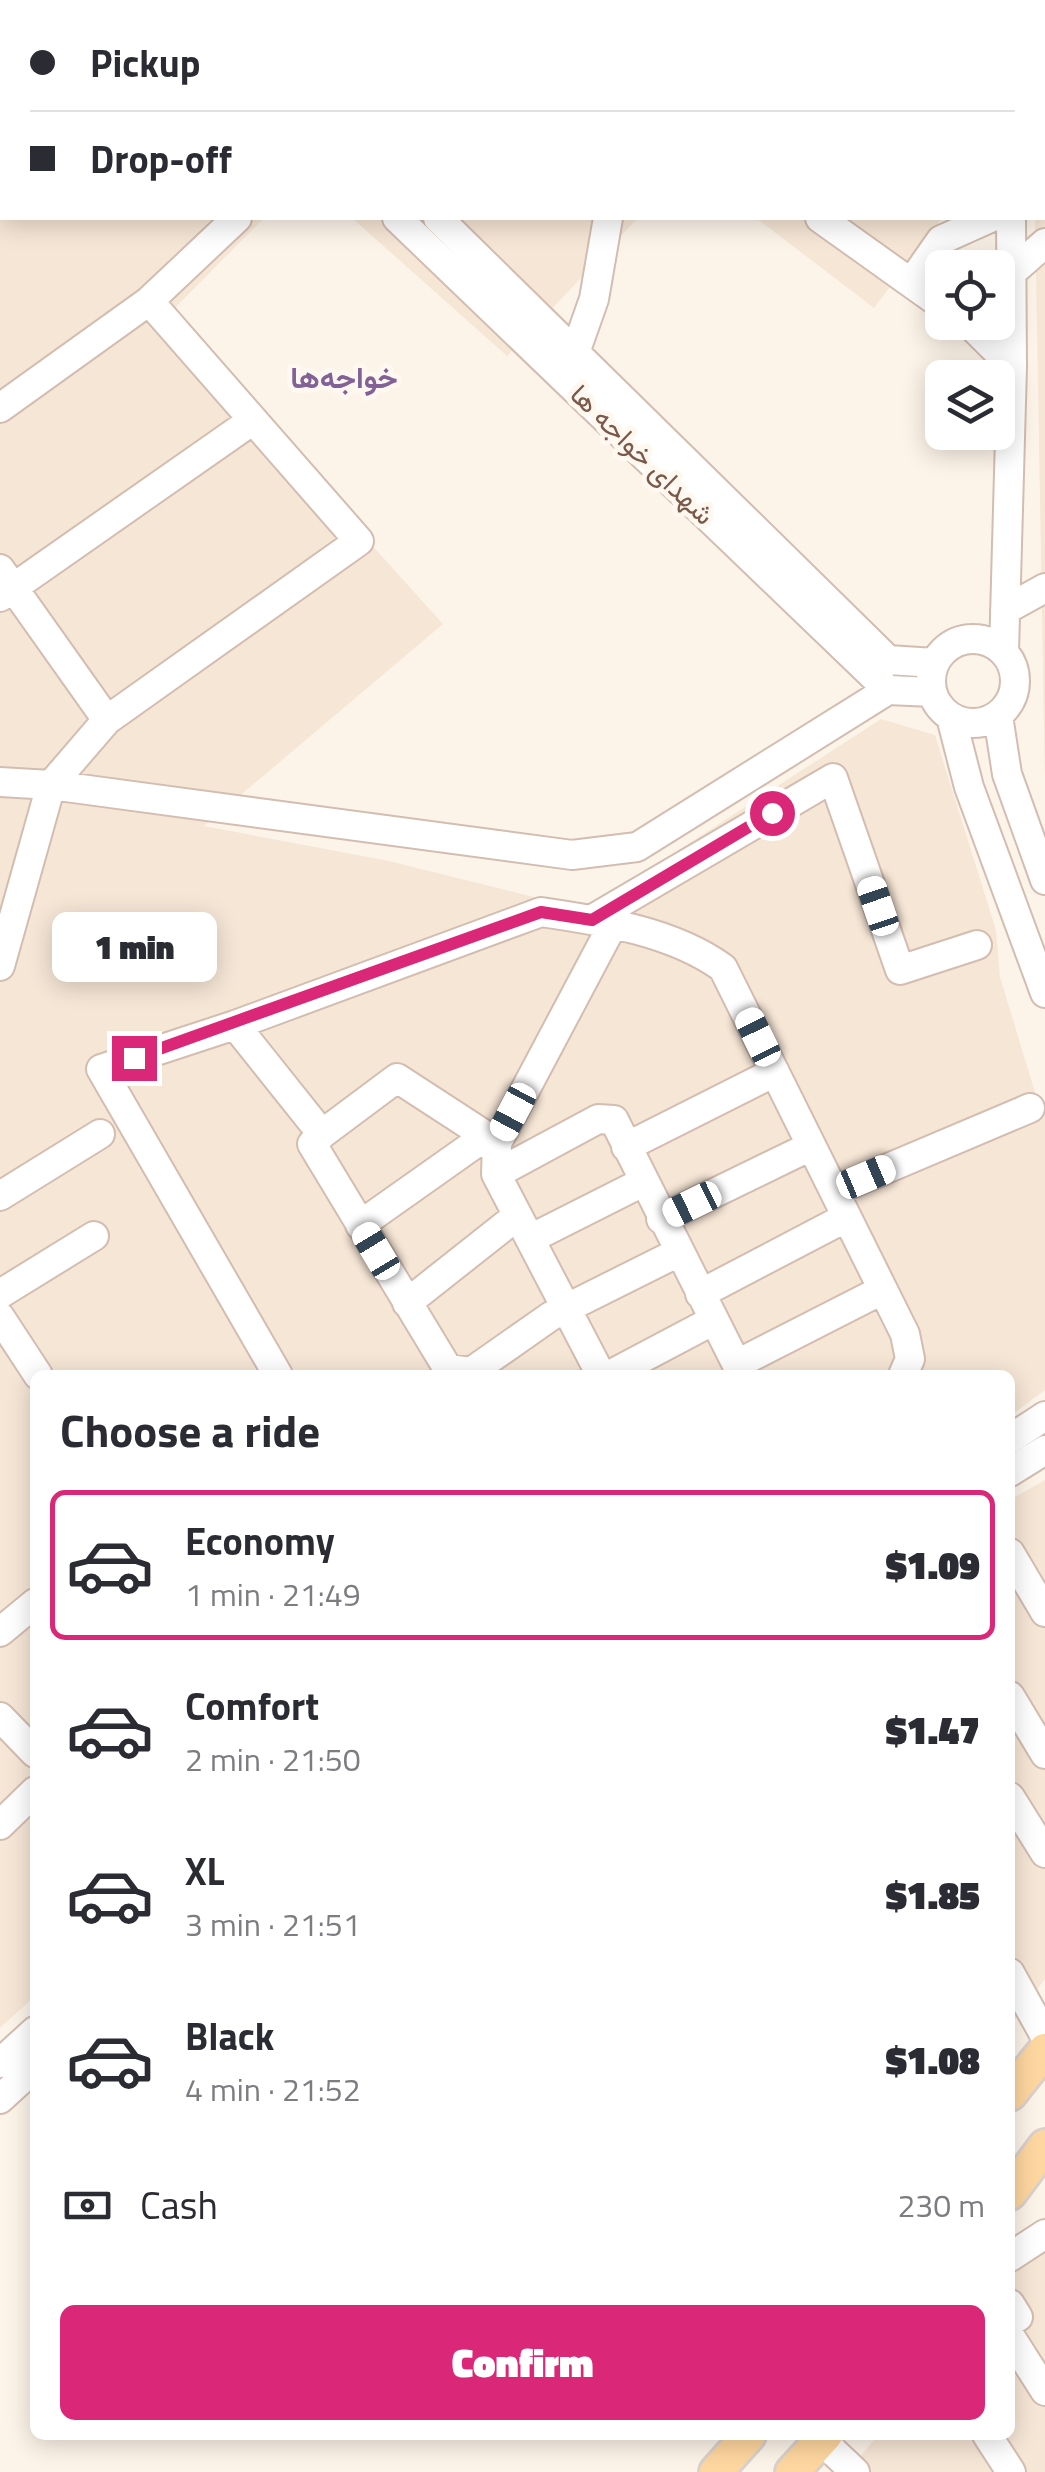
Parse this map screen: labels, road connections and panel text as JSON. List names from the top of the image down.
{
  "streets": {
    "street": ["شهدای خواجه ها"]
  },
  "districts": ["خواجه‌ها"],
  "page": {
    "banner": ["Pickup", "Drop-off"],
    "bubble": "1 min",
    "heading": "Choose a ride",
    "list": [
      {
        "name": "Economy",
        "note": "1 min · 21:49",
        "value": "$1.09"
      },
      {
        "name": "Comfort",
        "note": "2 min · 21:50",
        "value": "$1.47"
      },
      {
        "name": "XL",
        "note": "3 min · 21:51",
        "value": "$1.85"
      },
      {
        "name": "Black",
        "note": "4 min · 21:52",
        "value": "$1.08"
      }
    ],
    "pay": ["Cash", "230 m"],
    "buttons": "Confirm"
  }
}
